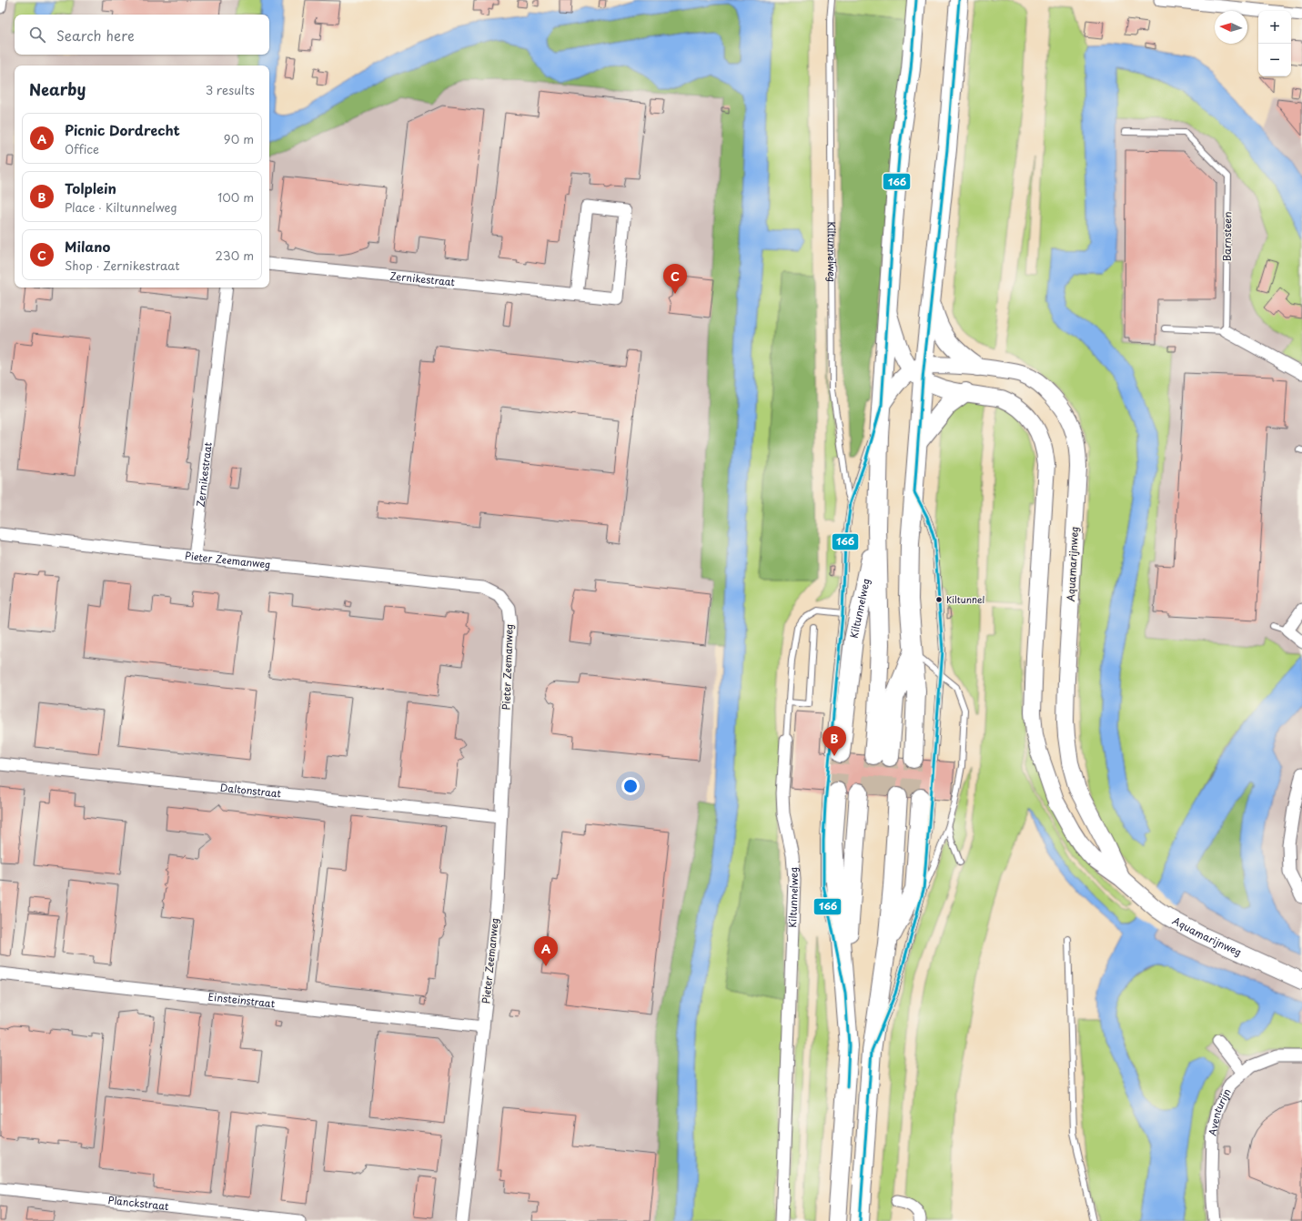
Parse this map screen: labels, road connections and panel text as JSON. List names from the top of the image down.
{
  "streets": {
    "main road": ["Kiltunnelweg"],
    "street": [
      "Zernikestraat",
      "Pieter Zeemanweg",
      "Aquamarijnweg",
      "Daltonstraat",
      "Einsteinstraat",
      "Aventurijn",
      "Planckstraat"
    ],
    "lane": ["Barnsteen"]
  },
  "crossings": [
    ["Kiltunnelweg", "Aquamarijnweg"],
    ["Zernikestraat", "Pieter Zeemanweg"],
    ["Pieter Zeemanweg", "Daltonstraat"],
    ["Pieter Zeemanweg", "Einsteinstraat"]
  ],
  "places": ["Kiltunnel"],
  "lines": ["transit line 166"],
  "north": "left",
  "page": {
    "map_buttons": ["+", "−"],
    "search": "Search here",
    "heading": ["Nearby", "3 results"],
    "list": [
      {
        "mark": "A",
        "name": "Picnic Dordrecht",
        "note": "Office",
        "value": "90 m"
      },
      {
        "mark": "B",
        "name": "Tolplein",
        "note": "Place · Kiltunnelweg",
        "value": "100 m"
      },
      {
        "mark": "C",
        "name": "Milano",
        "note": "Shop · Zernikestraat",
        "value": "230 m"
      }
    ],
    "pins": ["C", "B", "A"]
  }
}
